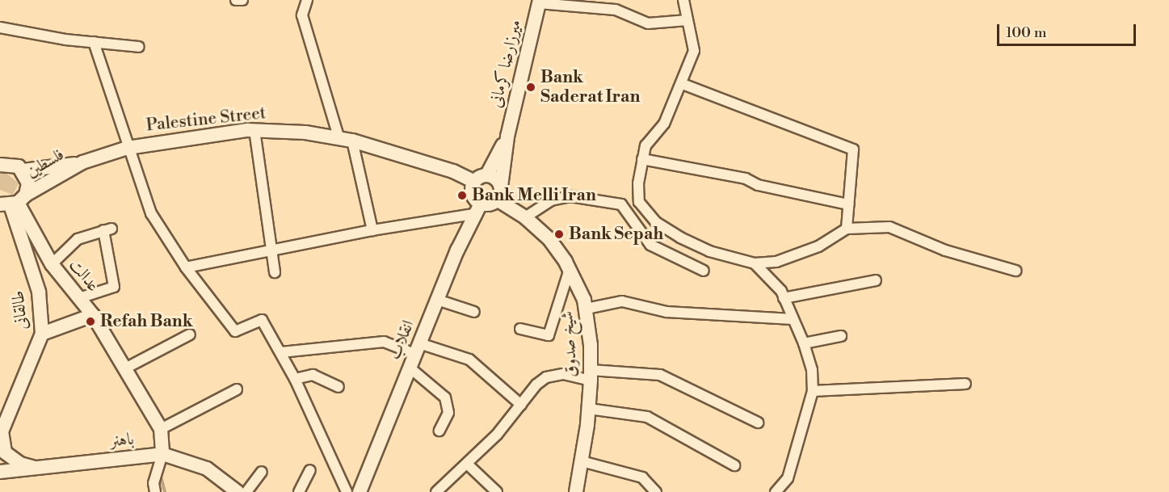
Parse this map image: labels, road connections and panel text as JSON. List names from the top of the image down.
{
  "streets": {
    "main road": [
      "میرزارضا کرمانی",
      "Palestine Street",
      "فلسطین",
      "عدالت",
      "طالقانی",
      "انقلاب",
      "شیخ صدوق",
      "باهنر"
    ]
  },
  "crossings": [
    ["Palestine Street", "فلسطین"],
    ["Palestine Street", "انقلاب"],
    ["Palestine Street", "شیخ صدوق"],
    ["فلسطین", "عدالت"],
    ["فلسطین", "طالقانی"],
    ["عدالت", "طالقانی"],
    ["عدالت", "باهنر"],
    ["انقلاب", "شیخ صدوق"]
  ],
  "places": [
    "Bank Saderat Iran",
    "Bank Melli Iran",
    "Bank Sepah",
    "Refah Bank"
  ],
  "scale_bar": "100 m"
}
